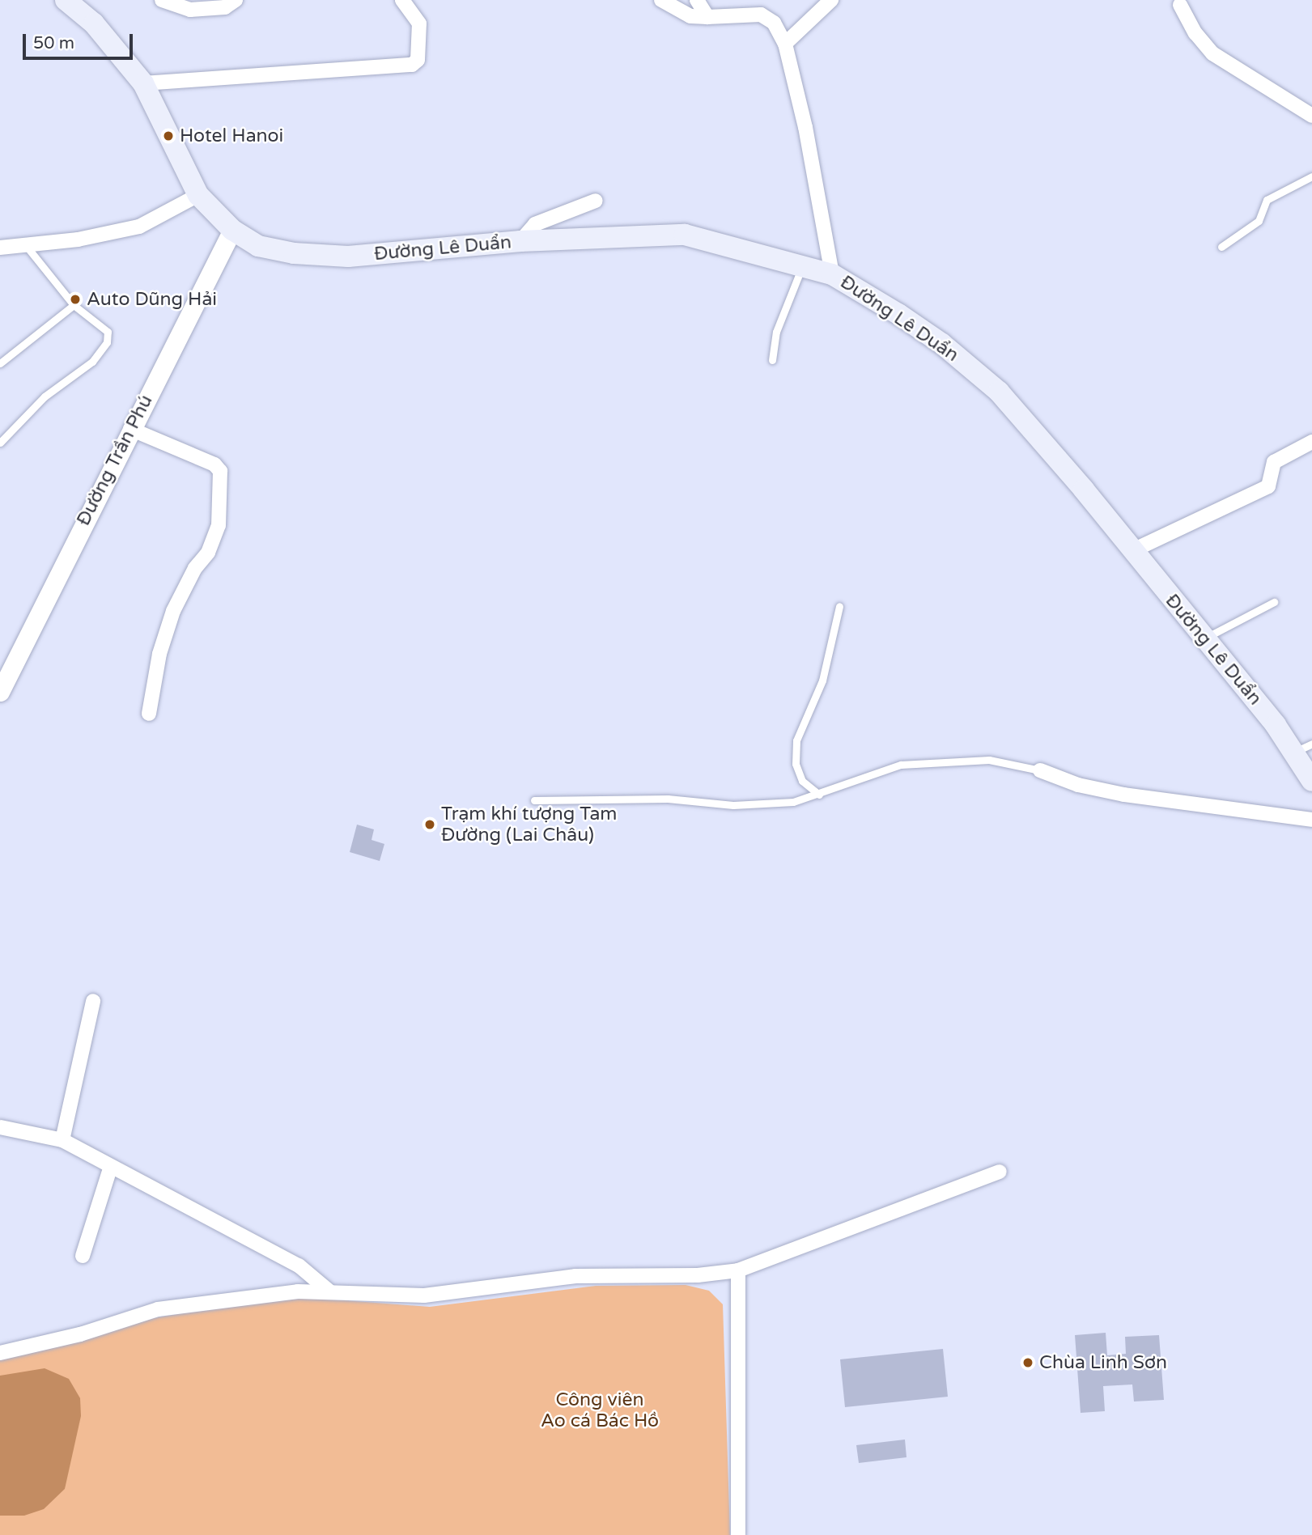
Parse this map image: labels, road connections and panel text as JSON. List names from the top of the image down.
{
  "streets": {
    "main road": ["Đường Lê Duẩn"],
    "street": ["Đường Trần Phú"]
  },
  "crossings": [
    ["Đường Lê Duẩn", "Đường Trần Phú"]
  ],
  "parks": ["Công viên Ao cá Bác Hồ"],
  "places": [
    "Hotel Hanoi",
    "Auto Dũng Hải",
    "Trạm khí tượng Tam Đường (Lai Châu)",
    "Chùa Linh Sơn"
  ],
  "scale_bar": "50 m"
}
